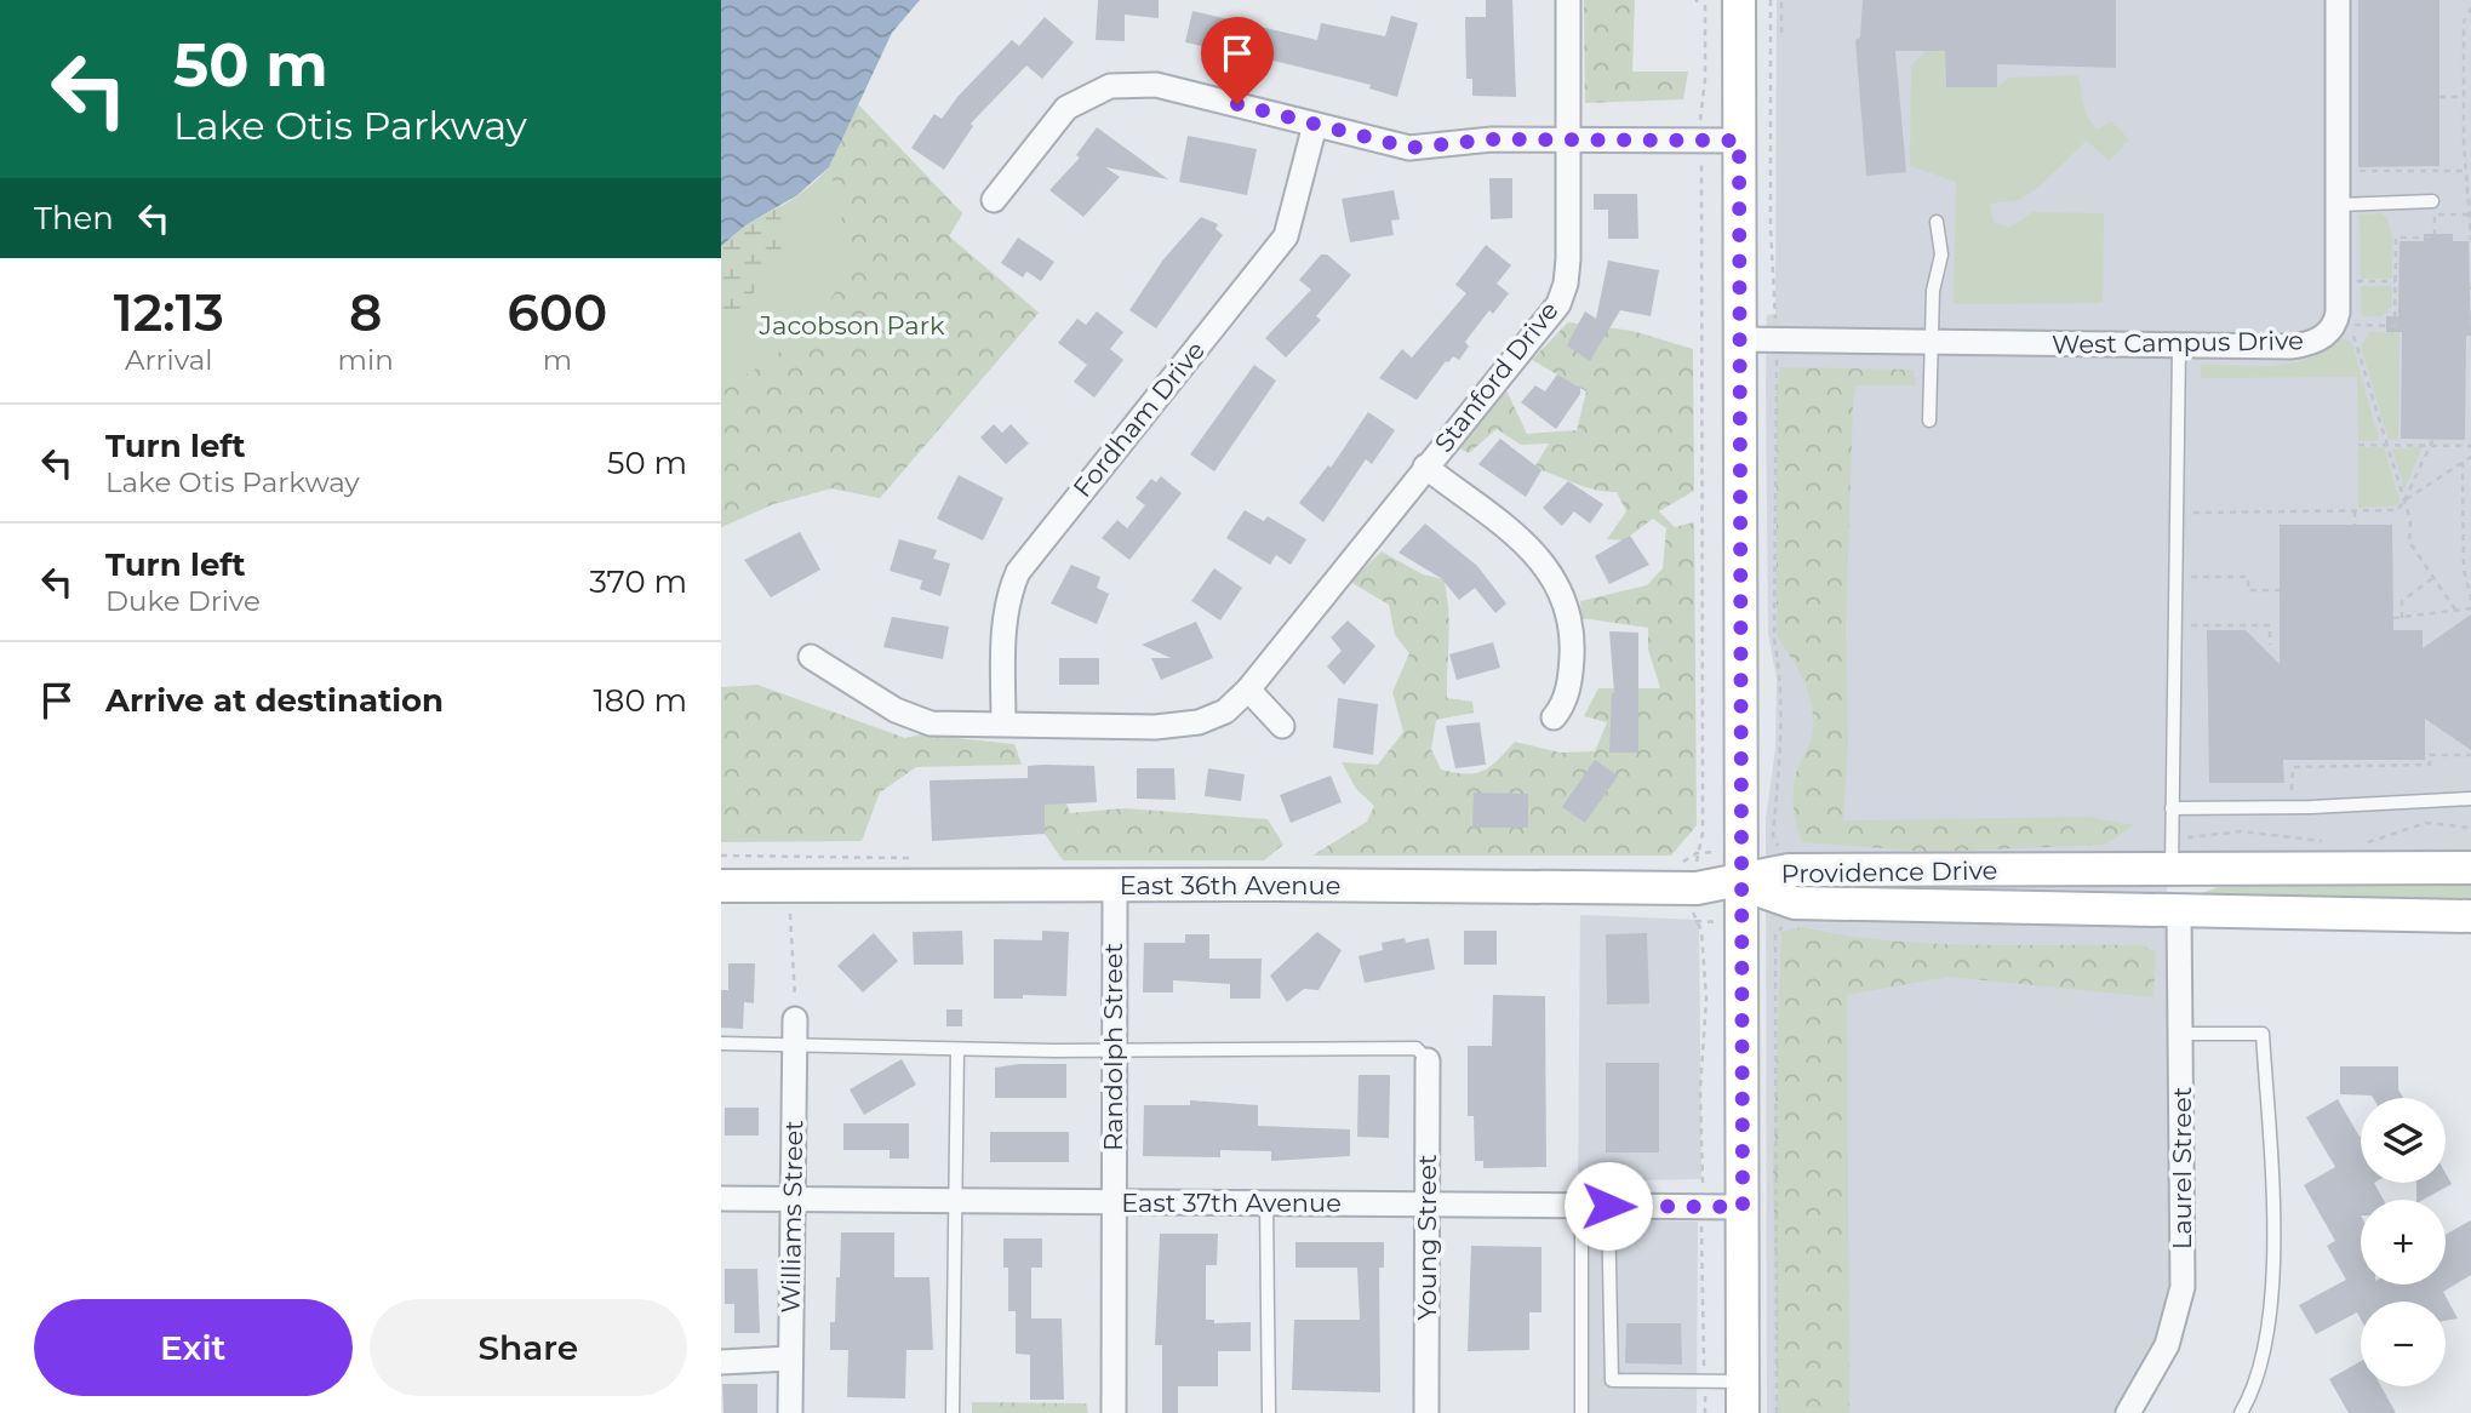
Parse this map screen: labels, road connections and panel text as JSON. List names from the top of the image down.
{
  "streets": {
    "main road": ["Providence Drive", "East 36th Avenue"],
    "street": [
      "West Campus Drive",
      "Stanford Drive",
      "Fordham Drive",
      "Randolph Street",
      "Laurel Street",
      "East 37th Avenue",
      "Williams Street",
      "Young Street"
    ]
  },
  "crossings": [
    ["Stanford Drive", "Fordham Drive"],
    ["Providence Drive", "East 36th Avenue"],
    ["Providence Drive", "Laurel Street"],
    ["East 36th Avenue", "Randolph Street"],
    ["Randolph Street", "East 37th Avenue"],
    ["East 37th Avenue", "Williams Street"],
    ["East 37th Avenue", "Young Street"]
  ],
  "parks": ["Jacobson Park"],
  "page": {
    "turn": ["50 m", "Lake Otis Parkway"],
    "then": "Then",
    "eta": [
      "12:13",
      "Arrival",
      "8",
      "min",
      "600",
      "m"
    ],
    "list": [
      {
        "name": "Turn left",
        "note": "Lake Otis Parkway",
        "value": "50 m"
      },
      {
        "name": "Turn left",
        "note": "Duke Drive",
        "value": "370 m"
      },
      {
        "name": "Arrive at destination",
        "value": "180 m"
      }
    ],
    "map_buttons": ["+", "−"],
    "buttons": ["Exit", "Share"]
  }
}
